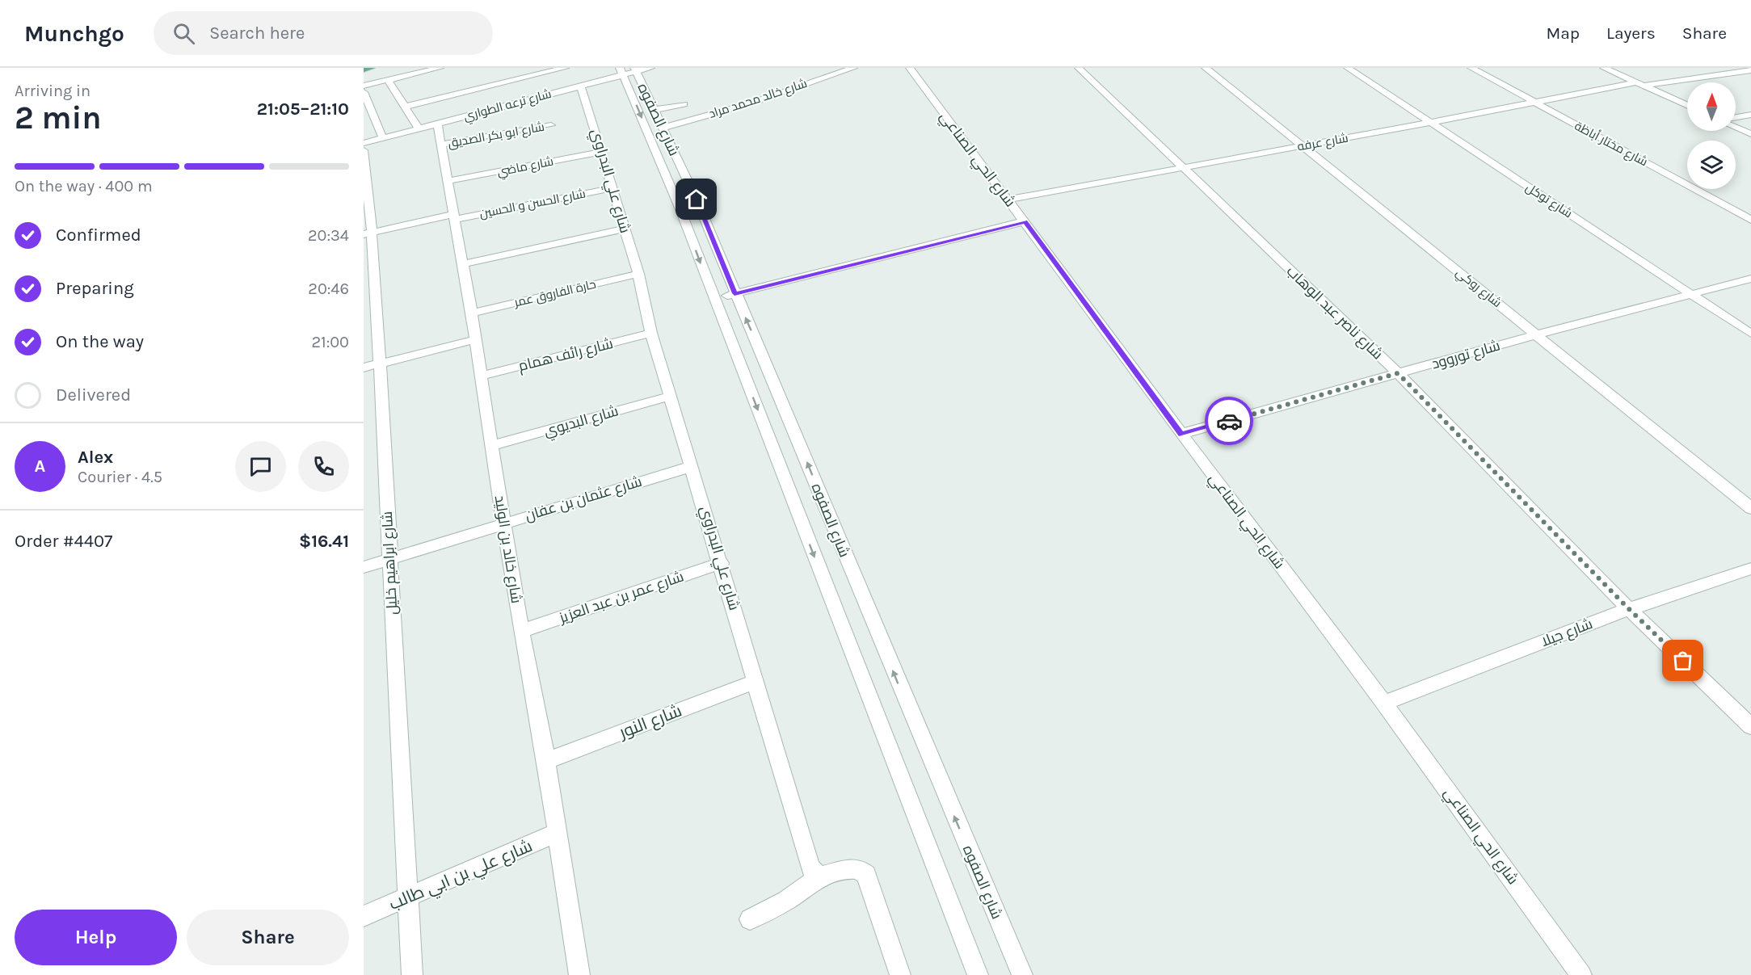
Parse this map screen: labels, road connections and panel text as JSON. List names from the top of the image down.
{
  "streets": {
    "street": [
      "شارع خالد محمد مراد",
      "شارع ترعه الطواري",
      "شارع الصفوه",
      "شارع ابو بكر الصديق",
      "شارع عرفه",
      "شارع مختار أباظة",
      "شارع الحي الصناعي",
      "شارع ماضي",
      "شارع علي البدراوي",
      "شارع توكل",
      "شارع الحسن و الحسين",
      "شارع روكي",
      "حارة الفاروق عمر",
      "شارع ناصر عبد الوهاب",
      "شارع رائف همام",
      "شارع توروود",
      "شارع البديوي",
      "شارع عثمان بن عفان",
      "شارع خالد بن الوليد",
      "شارع ابراهيم خليل",
      "شارع عمر بن عبد العزيز",
      "شارع جيلا",
      "شارع النور",
      "شارع علي بن ابي طالب"
    ]
  },
  "crossings": [
    ["شارع خالد محمد مراد", "شارع الصفوه"],
    ["شارع ترعه الطواري", "شارع الصفوه"],
    ["شارع ترعه الطواري", "شارع علي البدراوي"],
    ["شارع ترعه الطواري", "شارع خالد بن الوليد"],
    ["شارع ابو بكر الصديق", "شارع خالد بن الوليد"],
    ["شارع عرفه", "شارع مختار أباظة"],
    ["شارع عرفه", "شارع الحي الصناعي"],
    ["شارع عرفه", "شارع توكل"],
    ["شارع عرفه", "شارع روكي"],
    ["شارع عرفه", "شارع ناصر عبد الوهاب"],
    ["شارع الحي الصناعي", "شارع توروود"],
    ["شارع الحي الصناعي", "شارع جيلا"],
    ["شارع ماضي", "شارع علي البدراوي"],
    ["شارع ماضي", "شارع خالد بن الوليد"],
    ["شارع علي البدراوي", "شارع الحسن و الحسين"],
    ["شارع علي البدراوي", "حارة الفاروق عمر"],
    ["شارع علي البدراوي", "شارع رائف همام"],
    ["شارع علي البدراوي", "شارع البديوي"],
    ["شارع علي البدراوي", "شارع عثمان بن عفان"],
    ["شارع علي البدراوي", "شارع عمر بن عبد العزيز"],
    ["شارع علي البدراوي", "شارع النور"],
    ["شارع توكل", "شارع توروود"],
    ["شارع الحسن و الحسين", "شارع خالد بن الوليد"],
    ["شارع الحسن و الحسين", "شارع ابراهيم خليل"],
    ["شارع روكي", "شارع توروود"],
    ["حارة الفاروق عمر", "شارع خالد بن الوليد"],
    ["شارع ناصر عبد الوهاب", "شارع توروود"],
    ["شارع ناصر عبد الوهاب", "شارع جيلا"],
    ["شارع رائف همام", "شارع خالد بن الوليد"],
    ["شارع البديوي", "شارع خالد بن الوليد"],
    ["شارع عثمان بن عفان", "شارع خالد بن الوليد"],
    ["شارع عثمان بن عفان", "شارع ابراهيم خليل"],
    ["شارع خالد بن الوليد", "شارع عمر بن عبد العزيز"],
    ["شارع خالد بن الوليد", "شارع النور"],
    ["شارع خالد بن الوليد", "شارع علي بن ابي طالب"],
    ["شارع ابراهيم خليل", "شارع علي بن ابي طالب"]
  ],
  "north": "top",
  "page": {
    "header": "Munchgo",
    "search": "Search here",
    "nav": ["Map", "Layers", "Share"],
    "heading": ["2 min", "Arriving in", "21:05–21:10"],
    "panel": [
      "Alex",
      "Courier · 4.5",
      "Order #4407",
      "$16.41"
    ],
    "bar": "On the way · 400 m",
    "list": [
      ["Confirmed", "20:34"],
      ["Preparing", "20:46"],
      ["On the way", "21:00"],
      "Delivered"
    ],
    "round": "A",
    "buttons": ["Help", "Share"]
  }
}
